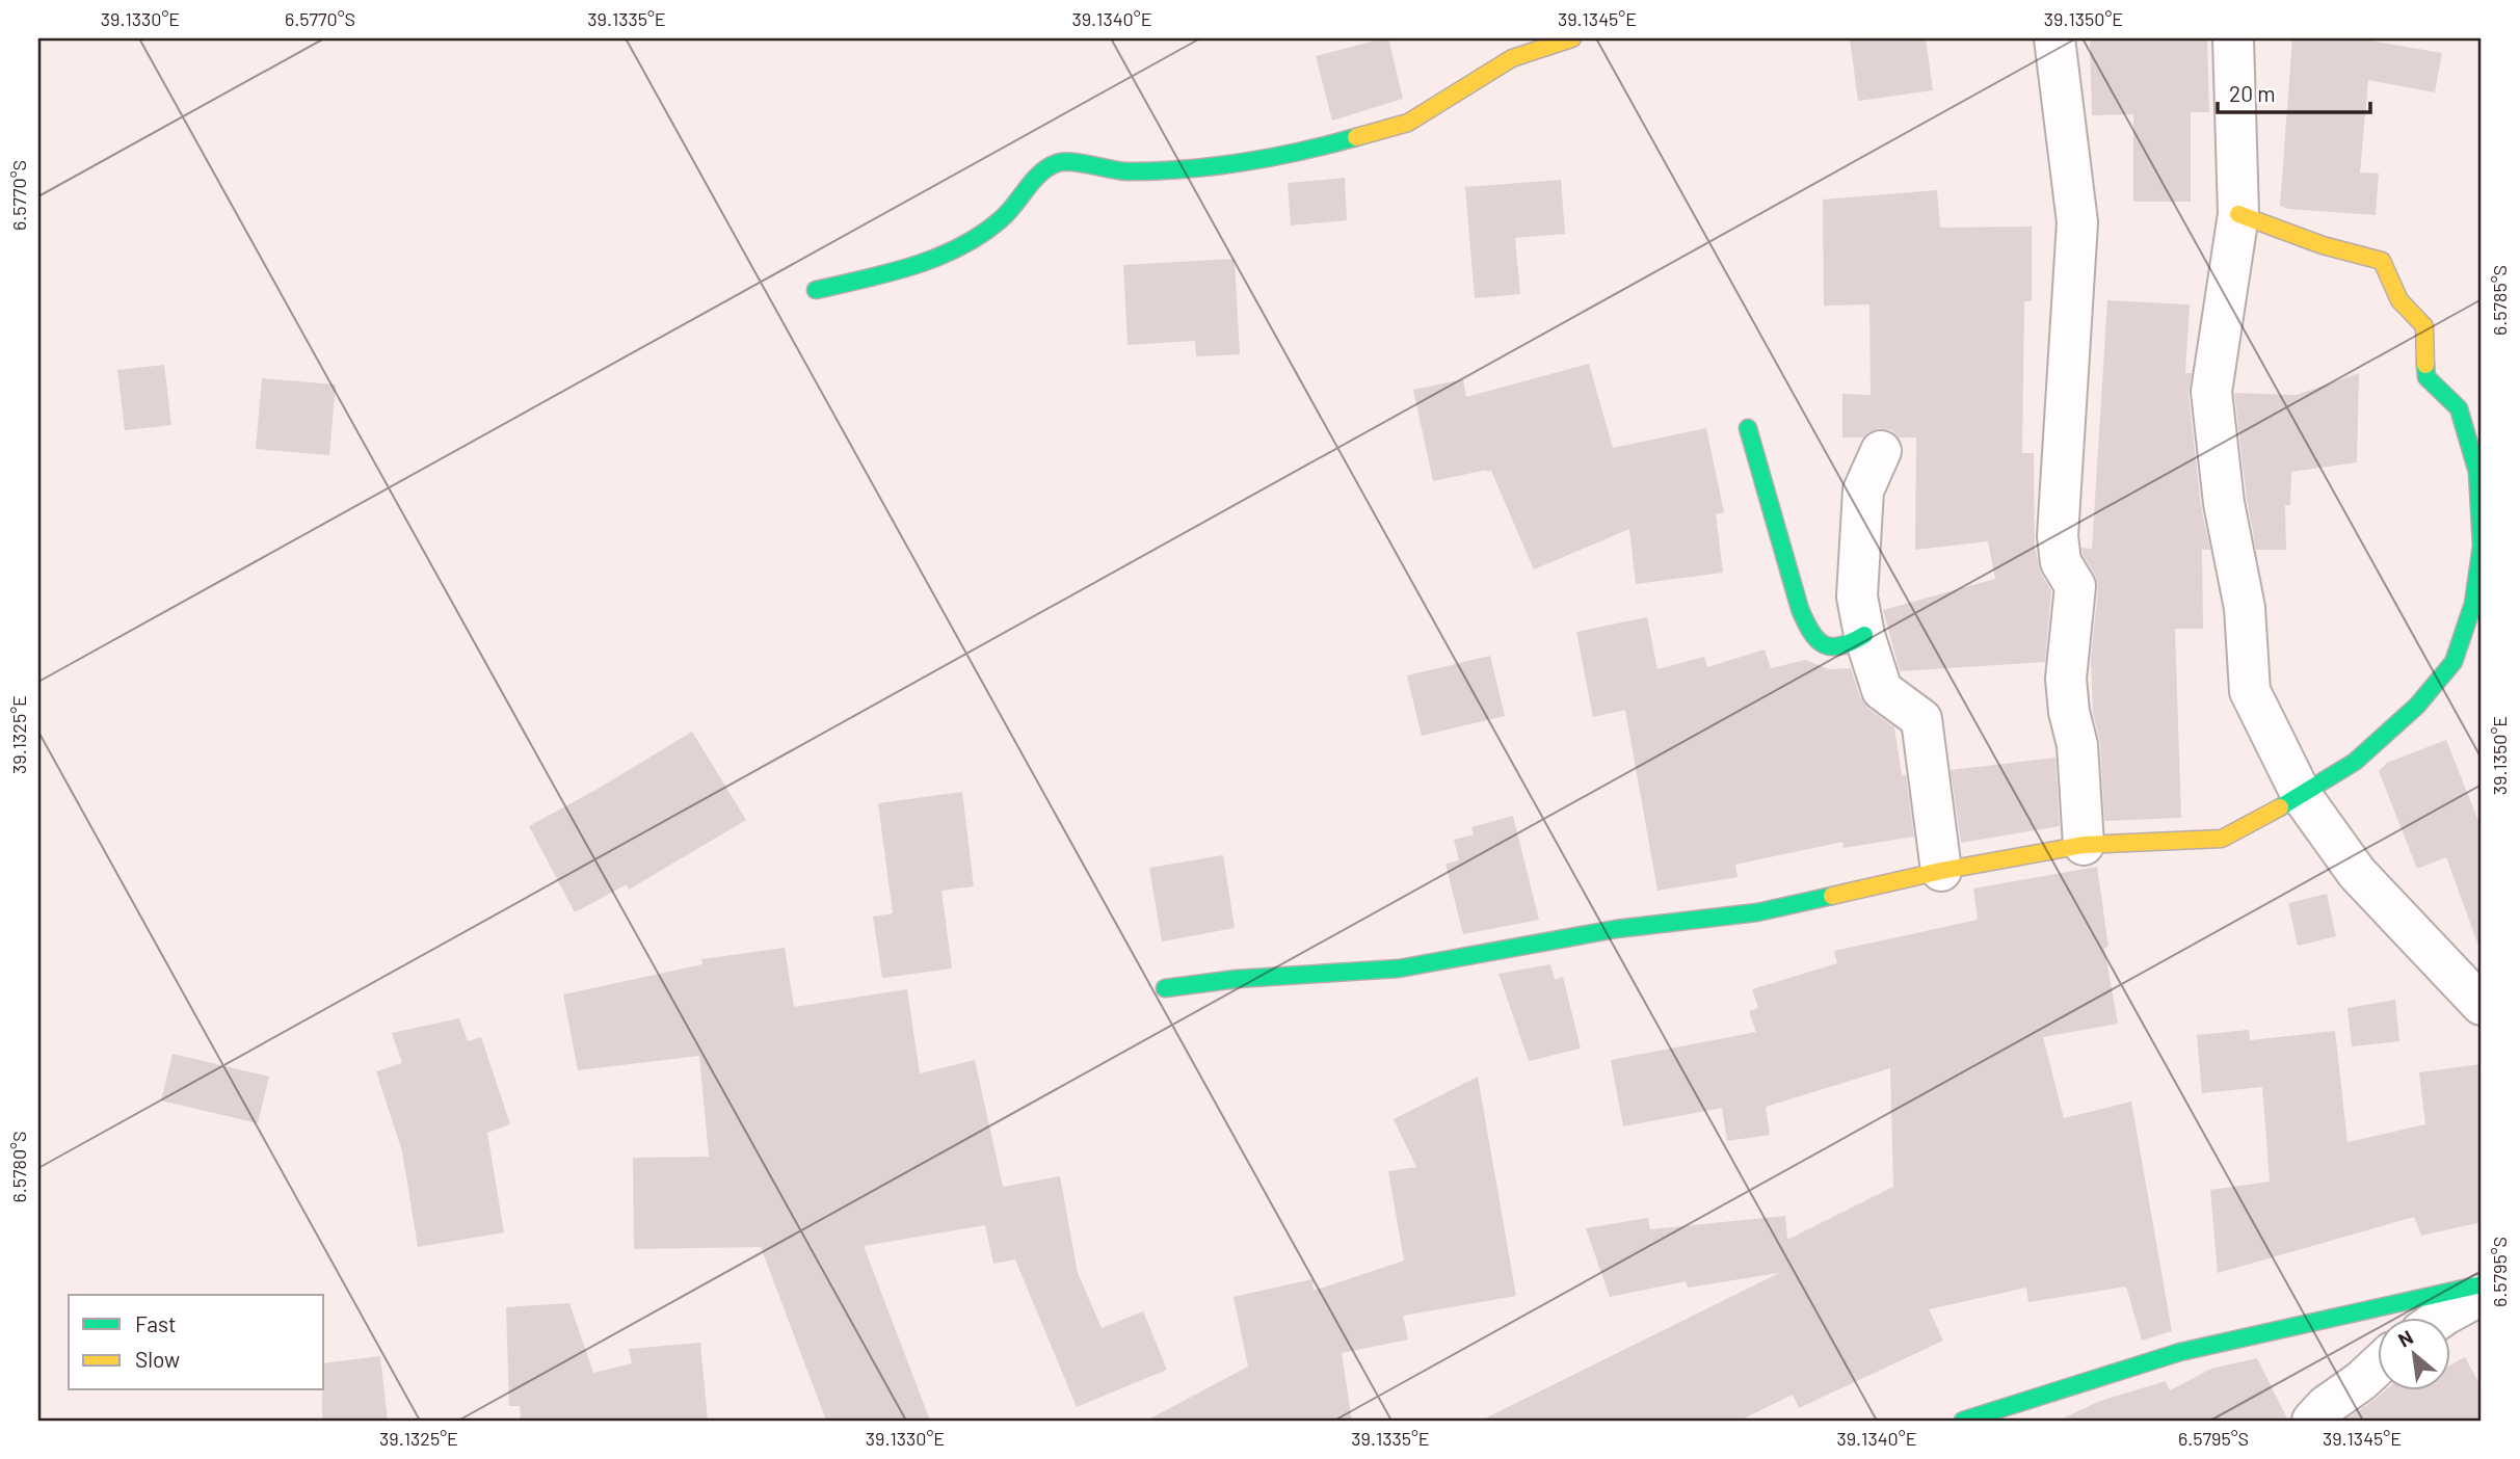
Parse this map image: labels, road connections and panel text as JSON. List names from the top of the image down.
{
  "legend": ["Fast", "Slow"],
  "scale_bar": "20 m",
  "north": "top left",
  "coordinates": [
    "39.1330°E",
    "6.5770°S",
    "39.1335°E",
    "39.1340°E",
    "39.1345°E",
    "39.1350°E",
    "6.5785°S",
    "39.1325°E",
    "6.5780°S",
    "6.5795°S"
  ]
}
